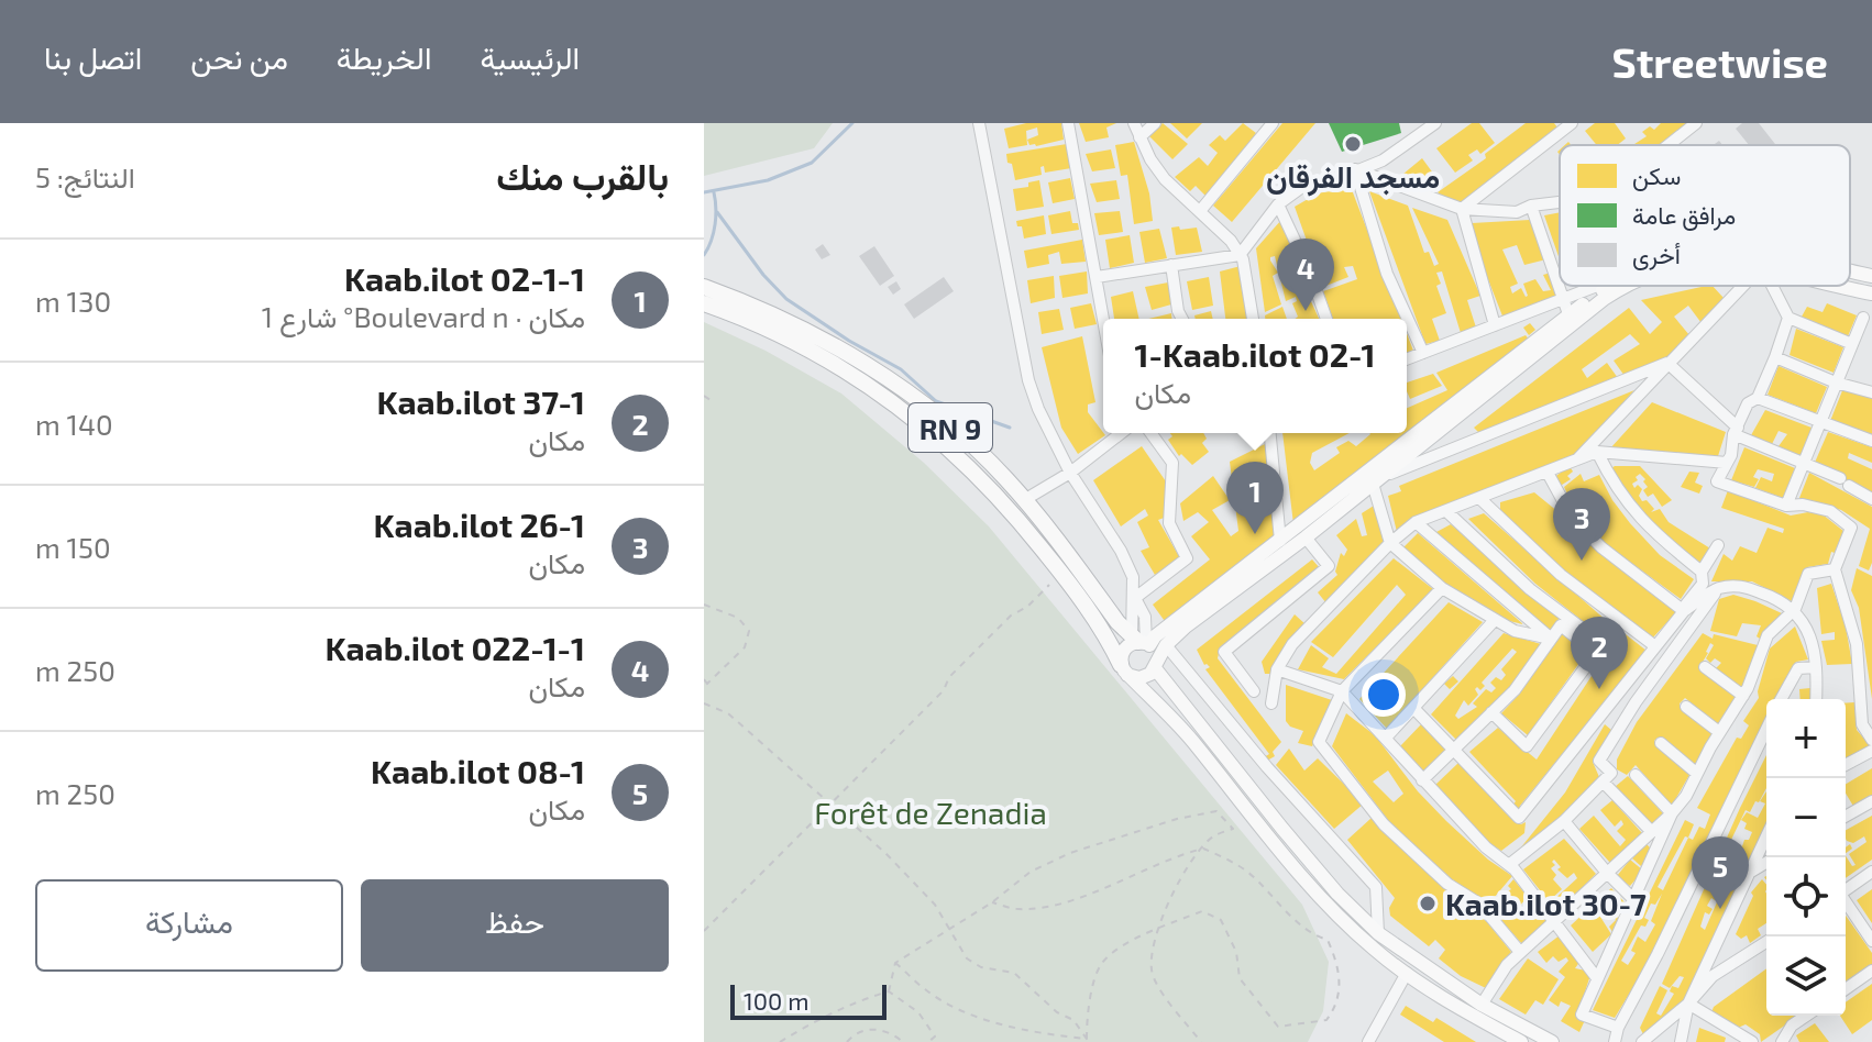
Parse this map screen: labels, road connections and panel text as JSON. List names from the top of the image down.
{
  "streets": {
    "highway": ["RN 9"]
  },
  "parks": ["Forêt de Zenadia"],
  "places": ["مسجد الفرقان", "Kaab.ilot 30-7"],
  "legend": ["سكن", "مرافق عامة", "أخرى"],
  "scale_bar": "100 m",
  "page": {
    "header": "Streetwise",
    "nav": [
      "الرئيسية",
      "الخريطة",
      "من نحن",
      "اتصل بنا"
    ],
    "heading": ["بالقرب منك", "النتائج: 5"],
    "list": [
      {
        "mark": "1",
        "name": "1-Kaab.ilot 02-1",
        "note": "مكان · Boulevard n° شارع 1",
        "value": "130 m"
      },
      {
        "mark": "2",
        "name": "Kaab.ilot 37-1",
        "note": "مكان",
        "value": "140 m"
      },
      {
        "mark": "3",
        "name": "Kaab.ilot 26-1",
        "note": "مكان",
        "value": "150 m"
      },
      {
        "mark": "4",
        "name": "1-Kaab.ilot 022-1",
        "note": "مكان",
        "value": "250 m"
      },
      {
        "mark": "5",
        "name": "Kaab.ilot 08-1",
        "note": "مكان",
        "value": "250 m"
      }
    ],
    "pins": [
      "4",
      "1",
      "3",
      "2",
      "5"
    ],
    "popup": ["1-Kaab.ilot 02-1", "مكان"],
    "map_buttons": ["+", "−"],
    "buttons": ["حفظ", "مشاركة"],
    "scale": "100 m"
  }
}
